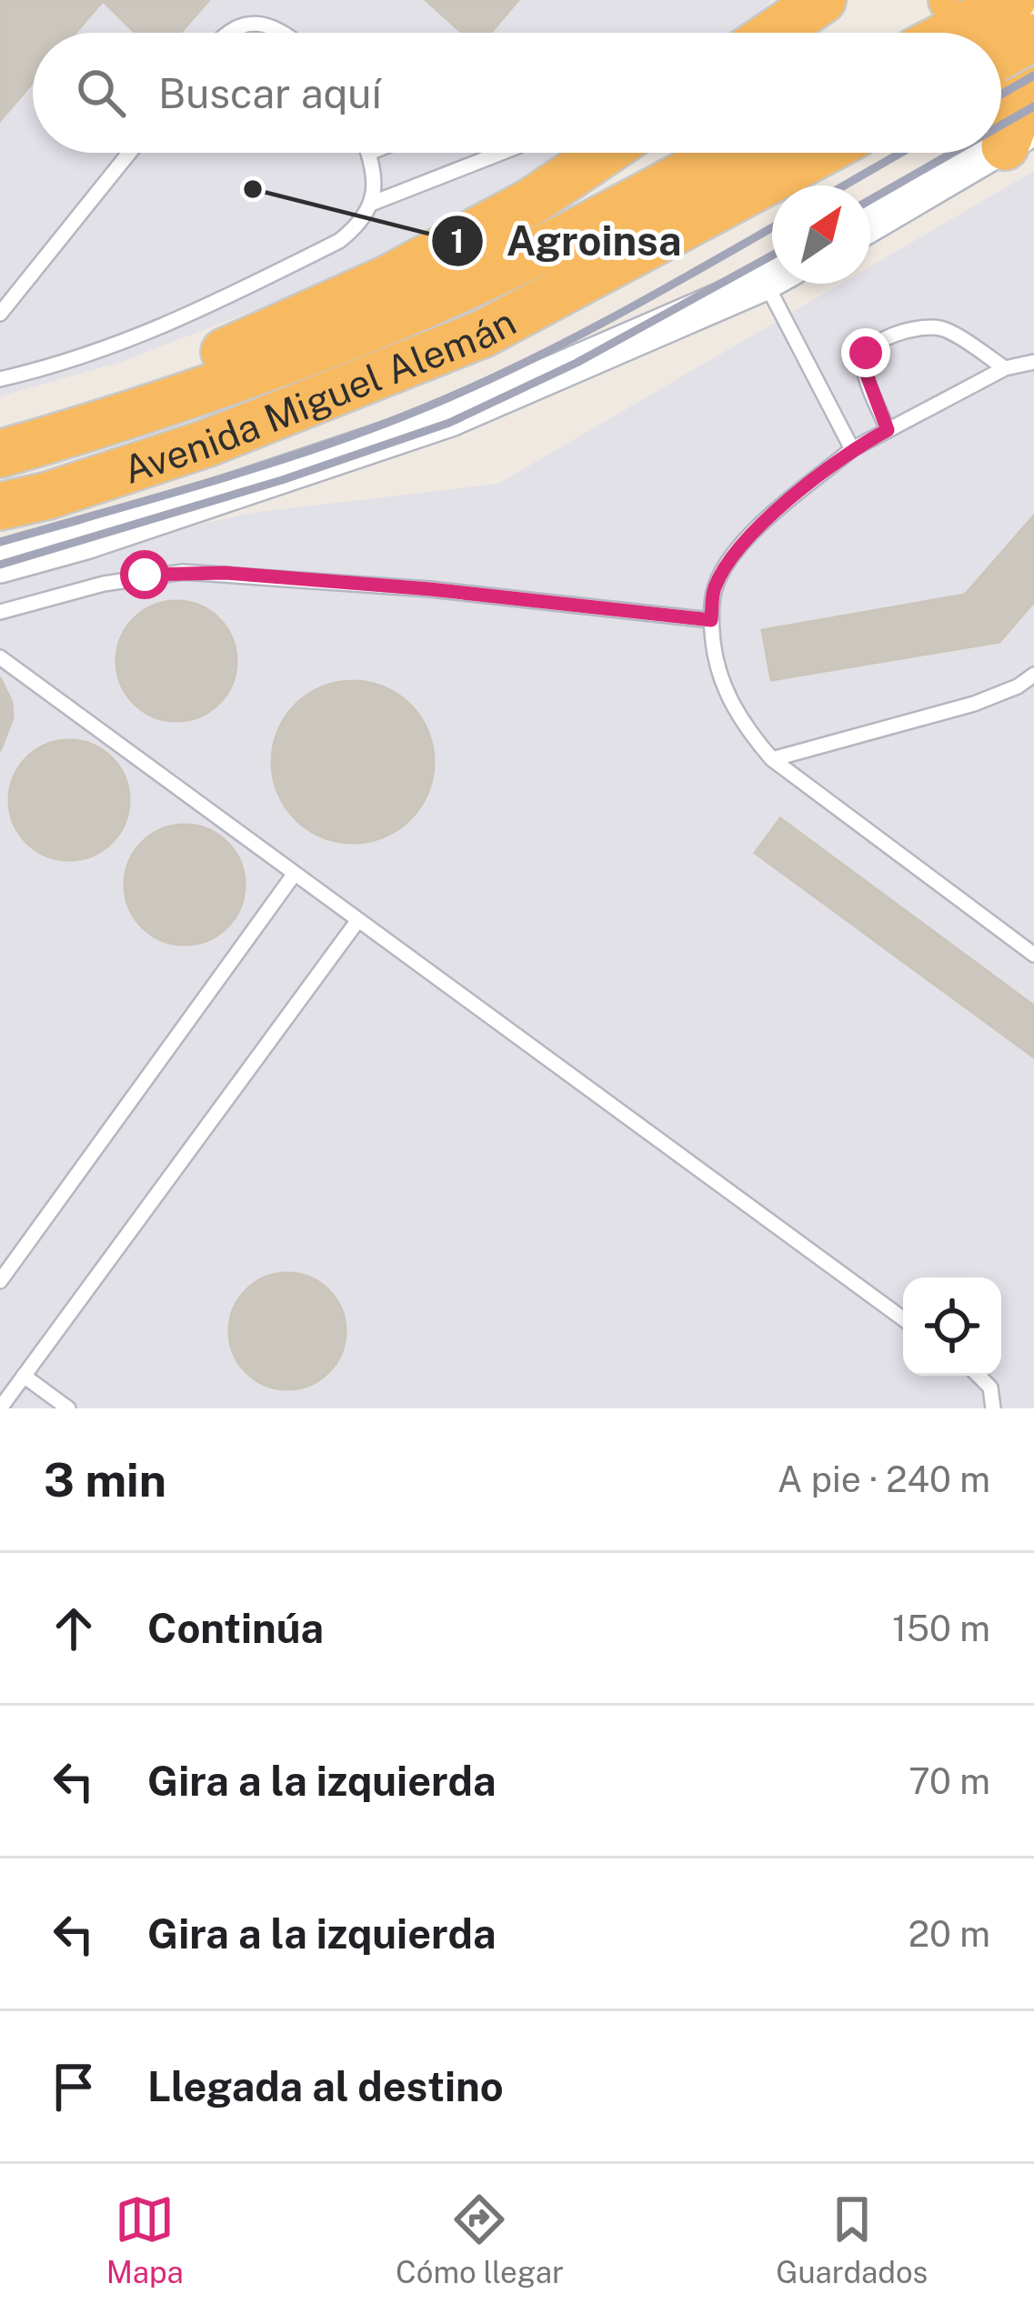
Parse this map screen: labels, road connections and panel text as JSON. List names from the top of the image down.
{
  "streets": {
    "highway": ["Avenida Miguel Alemán"]
  },
  "places": ["Agroinsa"],
  "north": "top right",
  "page": {
    "search": "Buscar aquí",
    "heading": ["3 min", "A pie · 240 m"],
    "list": [
      ["Continúa", "150 m"],
      ["Gira a la izquierda", "70 m"],
      ["Gira a la izquierda", "20 m"],
      "Llegada al destino"
    ],
    "nav": ["Mapa", "Cómo llegar", "Guardados"]
  }
}
